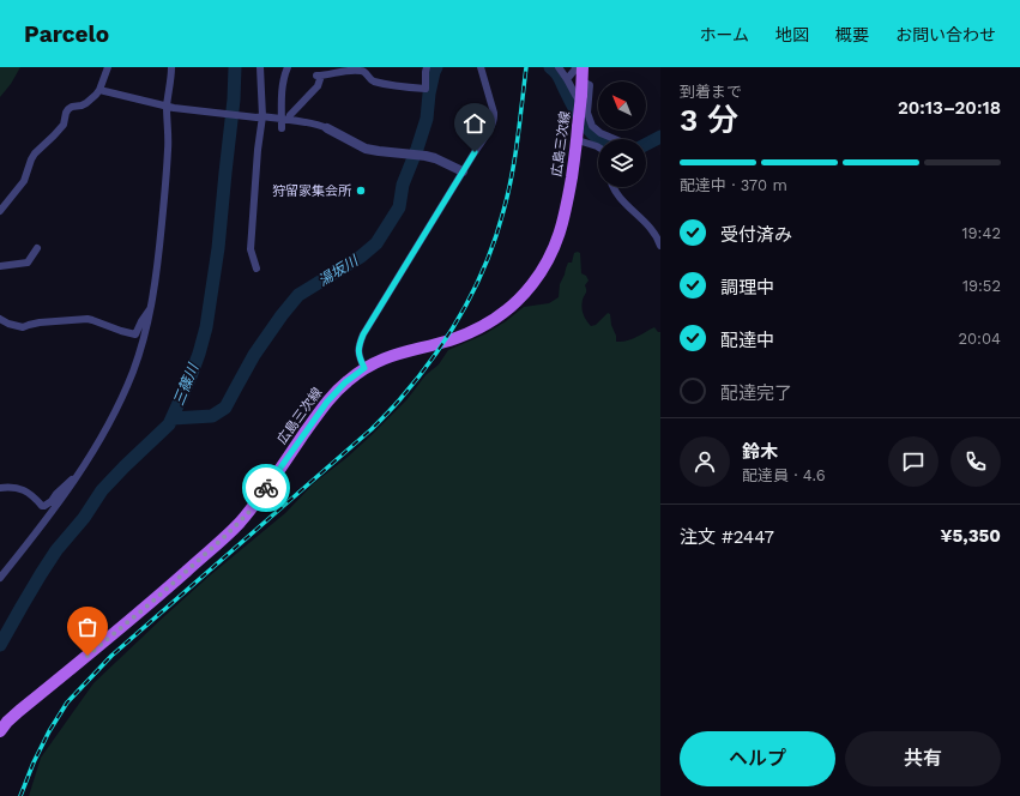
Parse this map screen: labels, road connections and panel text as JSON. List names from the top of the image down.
{
  "streets": {
    "main road": ["広島三次線"]
  },
  "water": ["湯坂川", "三篠川"],
  "places": ["狩留家集会所"],
  "north": "top left",
  "page": {
    "header": "Parcelo",
    "nav": [
      "ホーム",
      "地図",
      "概要",
      "お問い合わせ"
    ],
    "heading": ["3 分", "到着まで", "20:13–20:18"],
    "panel": [
      "鈴木",
      "配達員 · 4.6",
      "注文 #2447",
      "¥5,350"
    ],
    "bar": "配達中 · 370 m",
    "list": [
      ["受付済み", "19:42"],
      ["調理中", "19:52"],
      ["配達中", "20:04"],
      "配達完了"
    ],
    "buttons": ["ヘルプ", "共有"]
  }
}
